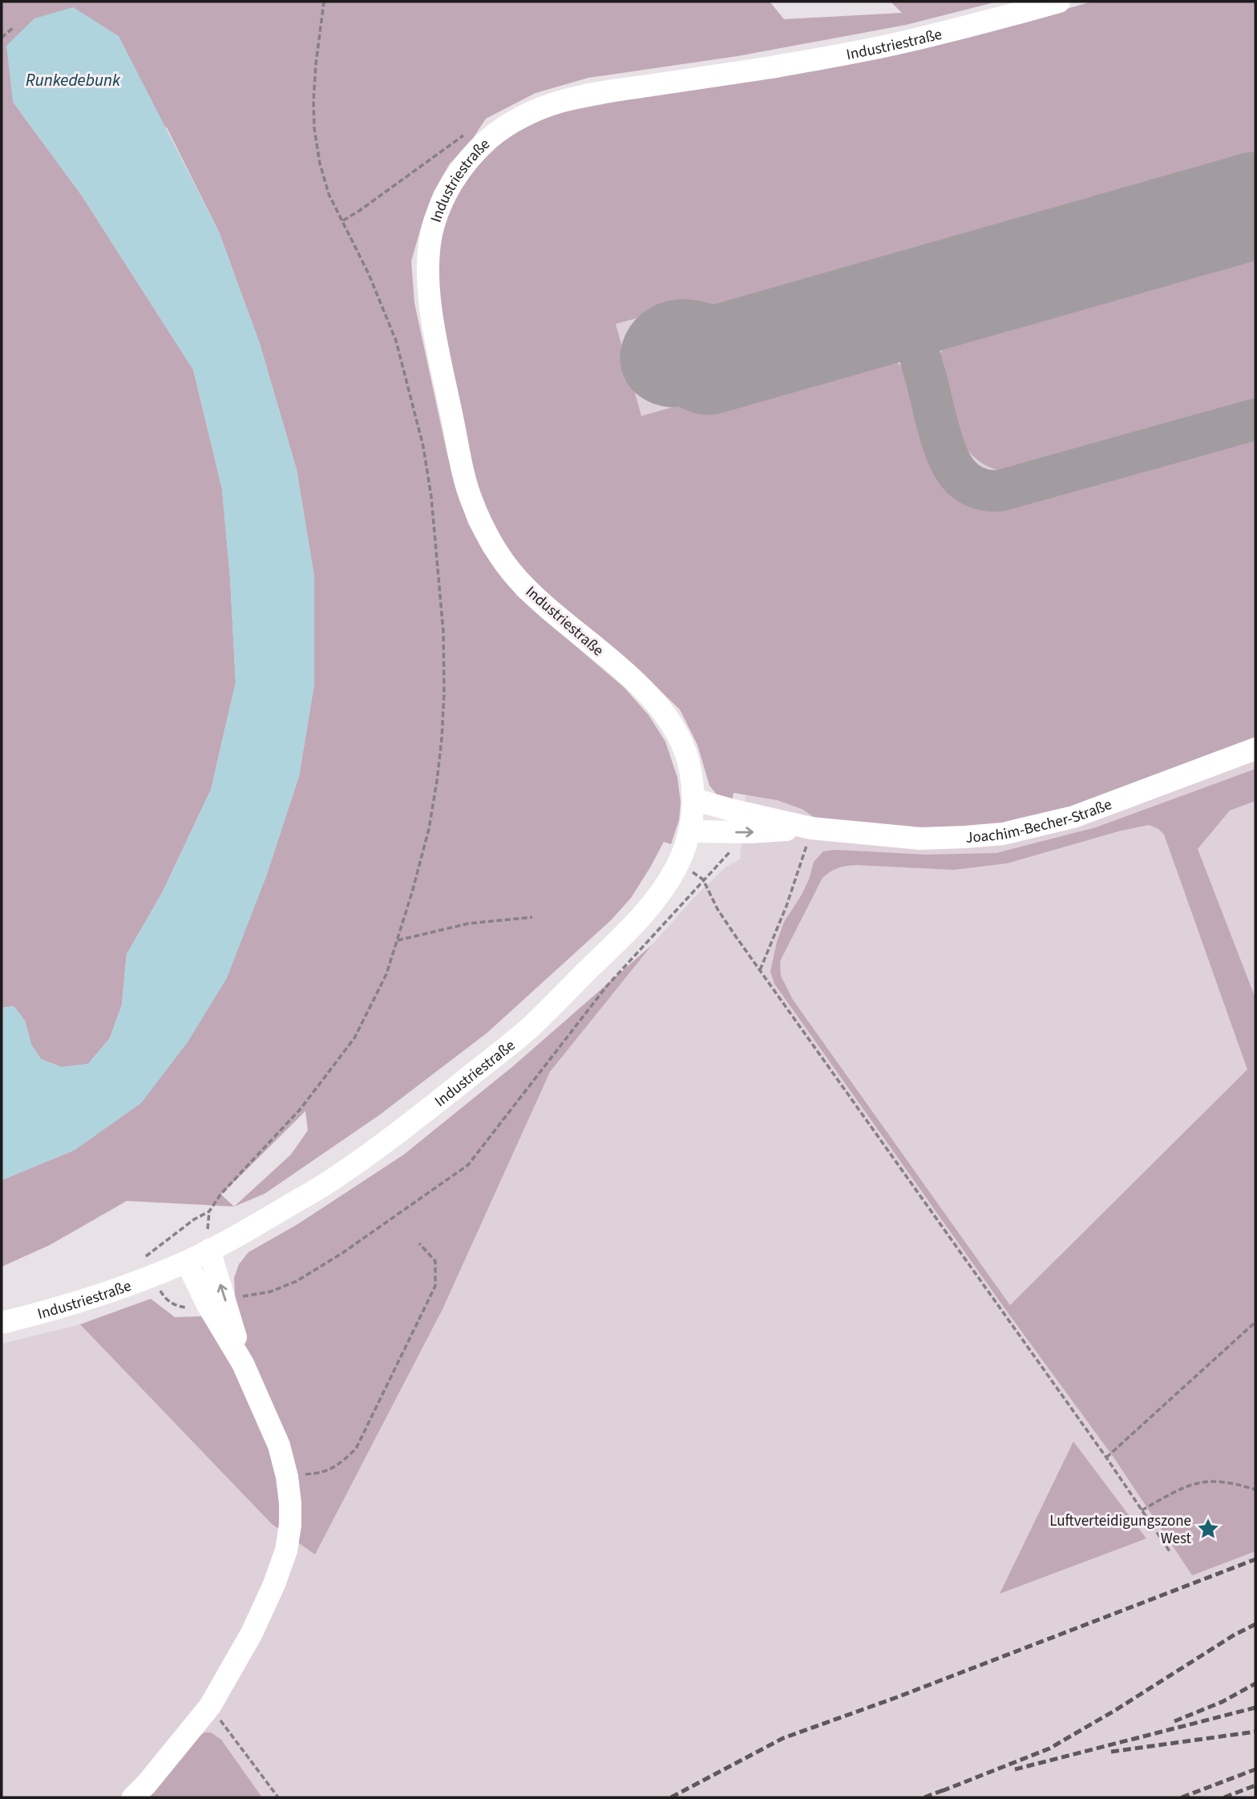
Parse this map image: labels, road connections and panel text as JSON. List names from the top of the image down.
{
  "streets": {
    "street": ["Industriestraße", "Joachim-Becher-Straße"]
  },
  "crossings": [
    ["Industriestraße", "Joachim-Becher-Straße"]
  ],
  "water": ["Runkedebunk"],
  "places": {
    "place": ["Luftverteidigungszone West"]
  }
}
